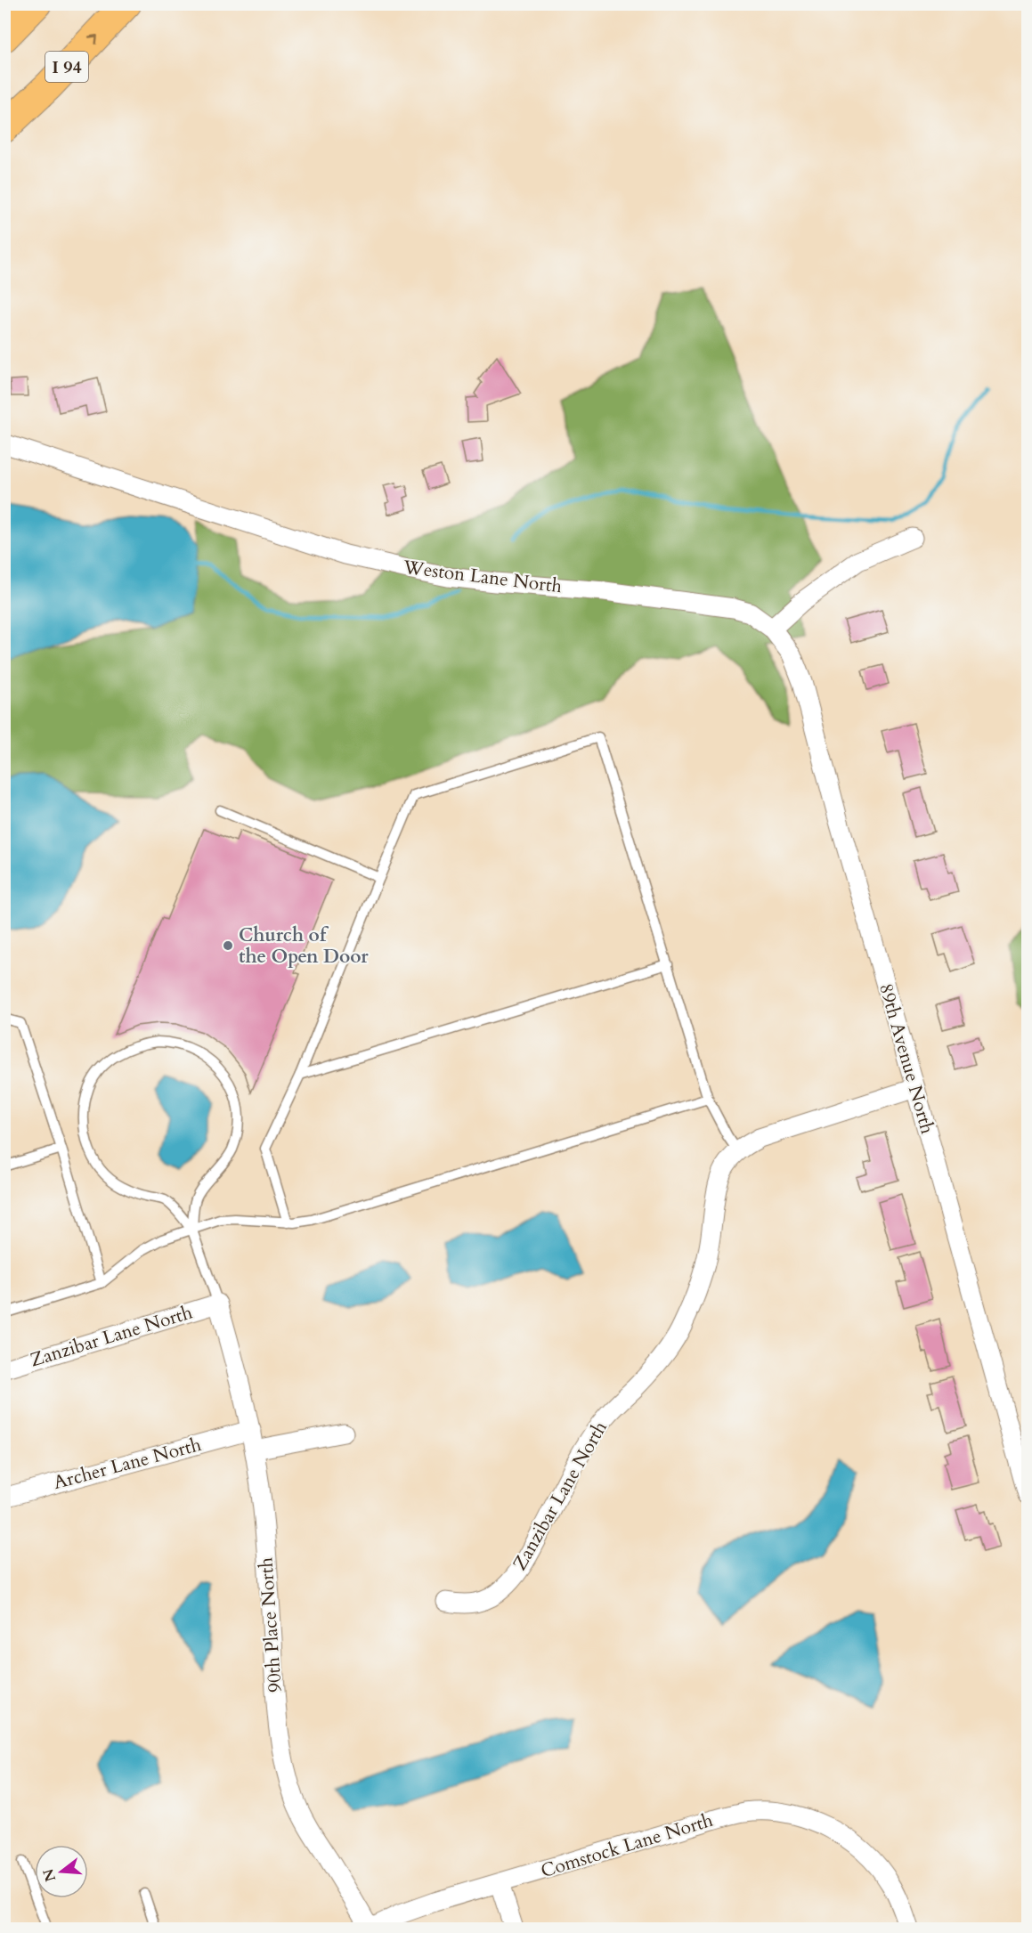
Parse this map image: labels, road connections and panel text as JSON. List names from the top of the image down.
{
  "streets": {
    "highway": ["I 94"],
    "street": [
      "Weston Lane North",
      "89th Avenue North",
      "Zanzibar Lane North",
      "Archer Lane North",
      "90th Place North",
      "Comstock Lane North"
    ]
  },
  "crossings": [
    ["Weston Lane North", "89th Avenue North"],
    ["89th Avenue North", "Zanzibar Lane North"],
    ["Zanzibar Lane North", "90th Place North"],
    ["Archer Lane North", "90th Place North"],
    ["90th Place North", "Comstock Lane North"]
  ],
  "places": ["Church of the Open Door"],
  "north": "left"
}
